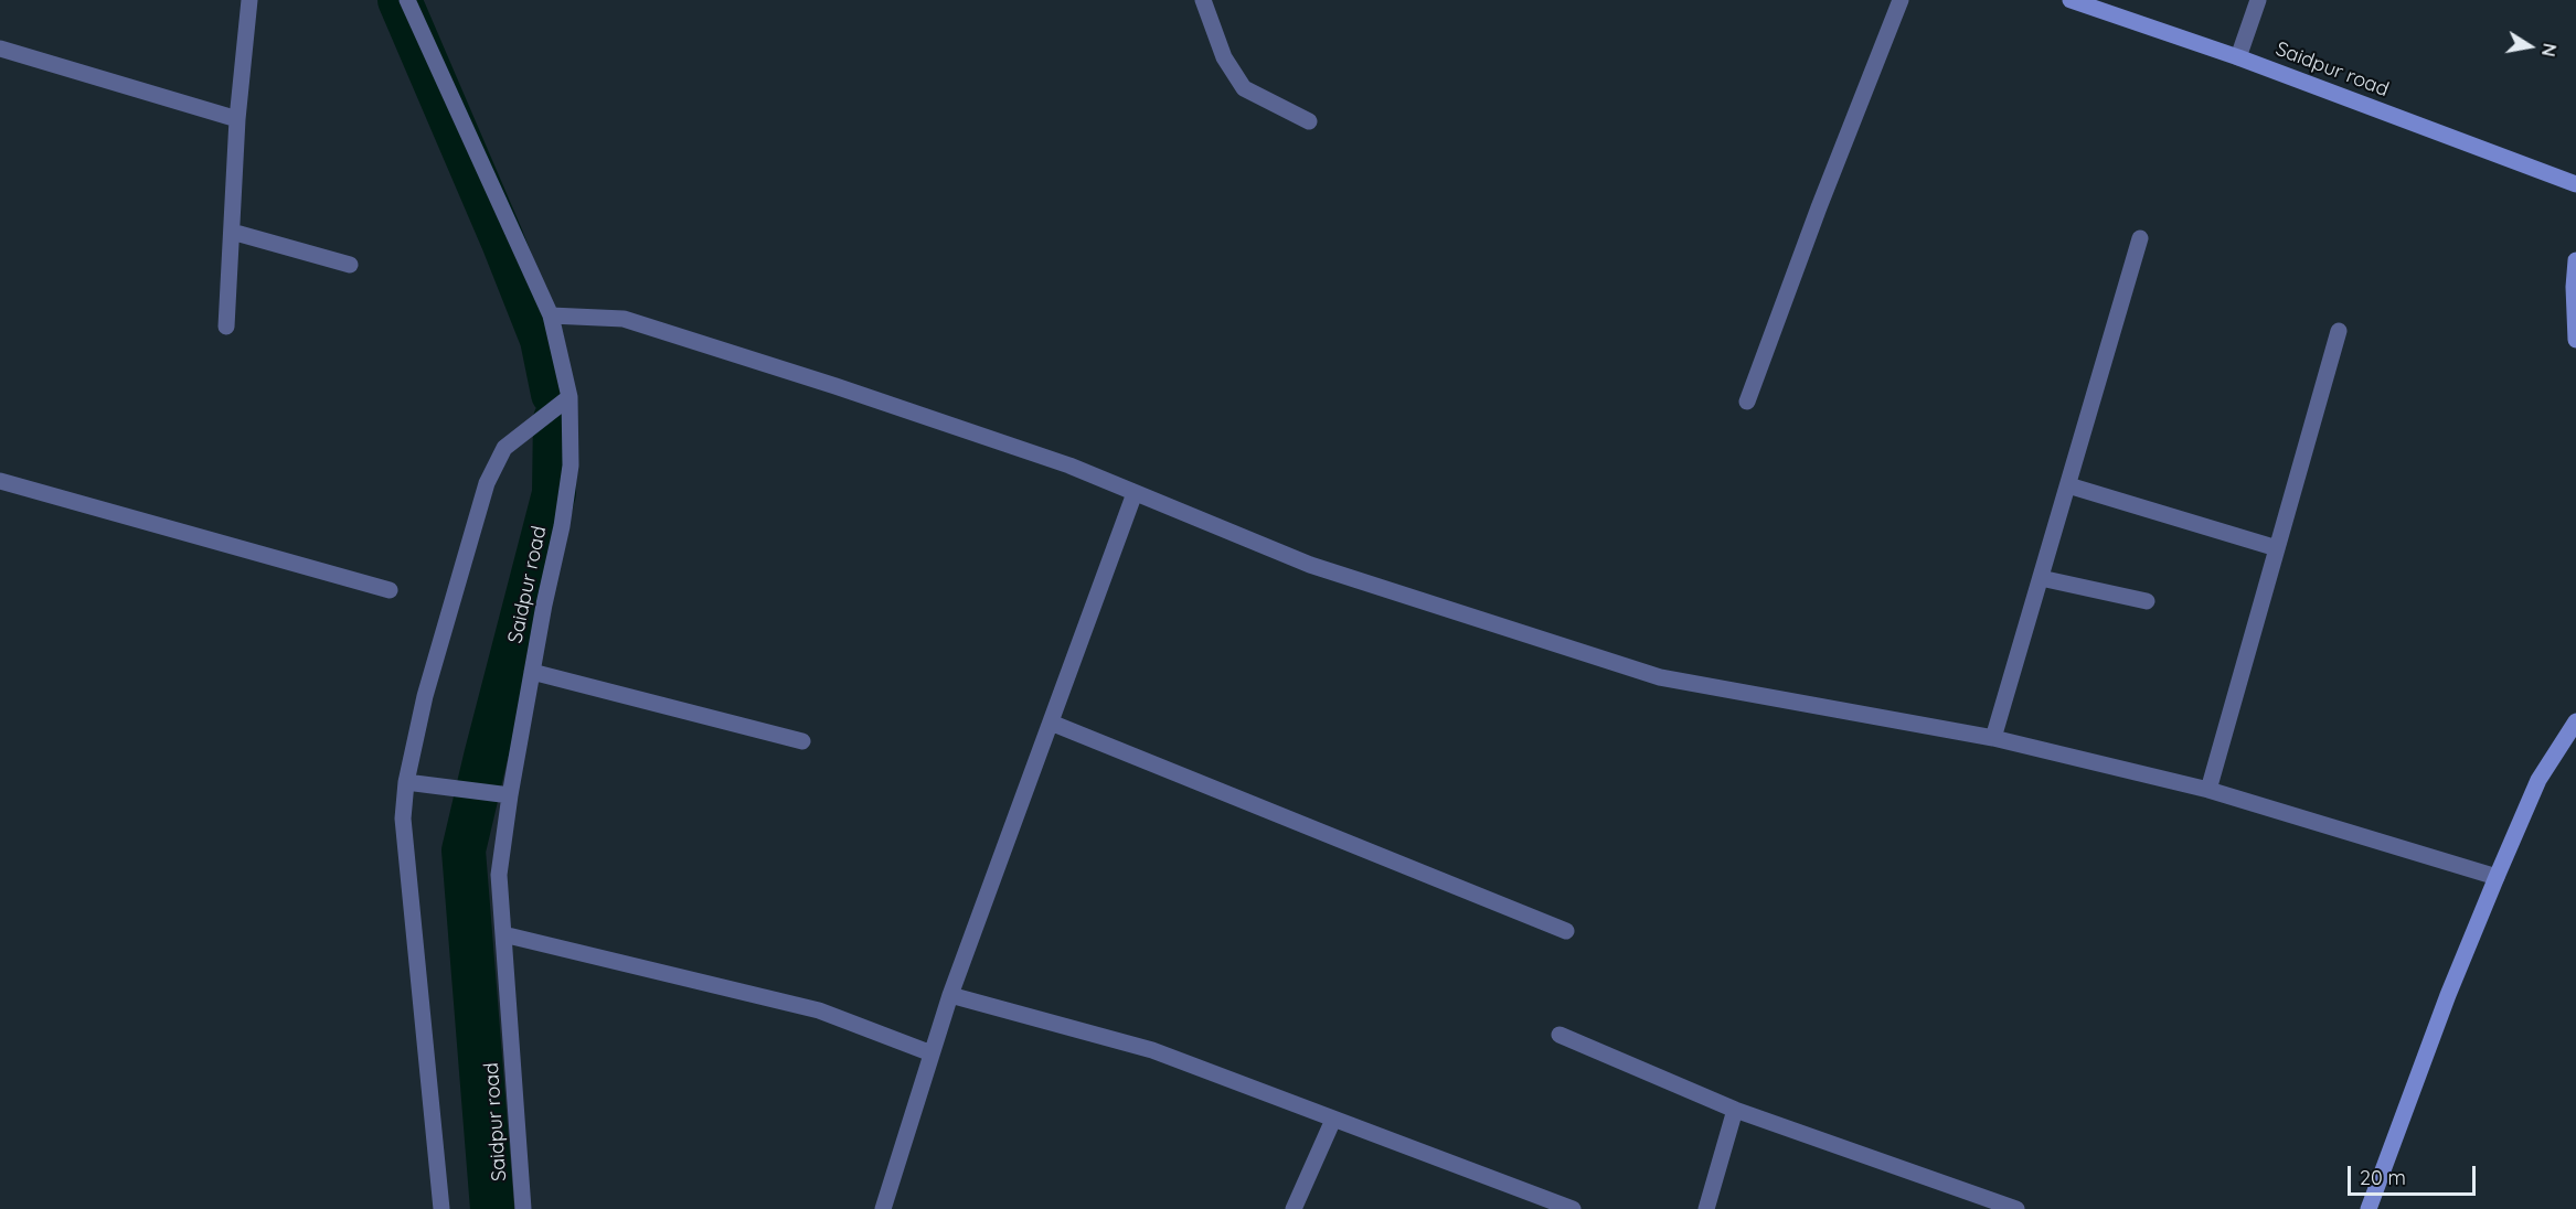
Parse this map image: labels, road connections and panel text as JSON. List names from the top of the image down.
{
  "streets": {
    "main road": ["Saidpur road"]
  },
  "scale_bar": "20 m",
  "north": "right"
}
